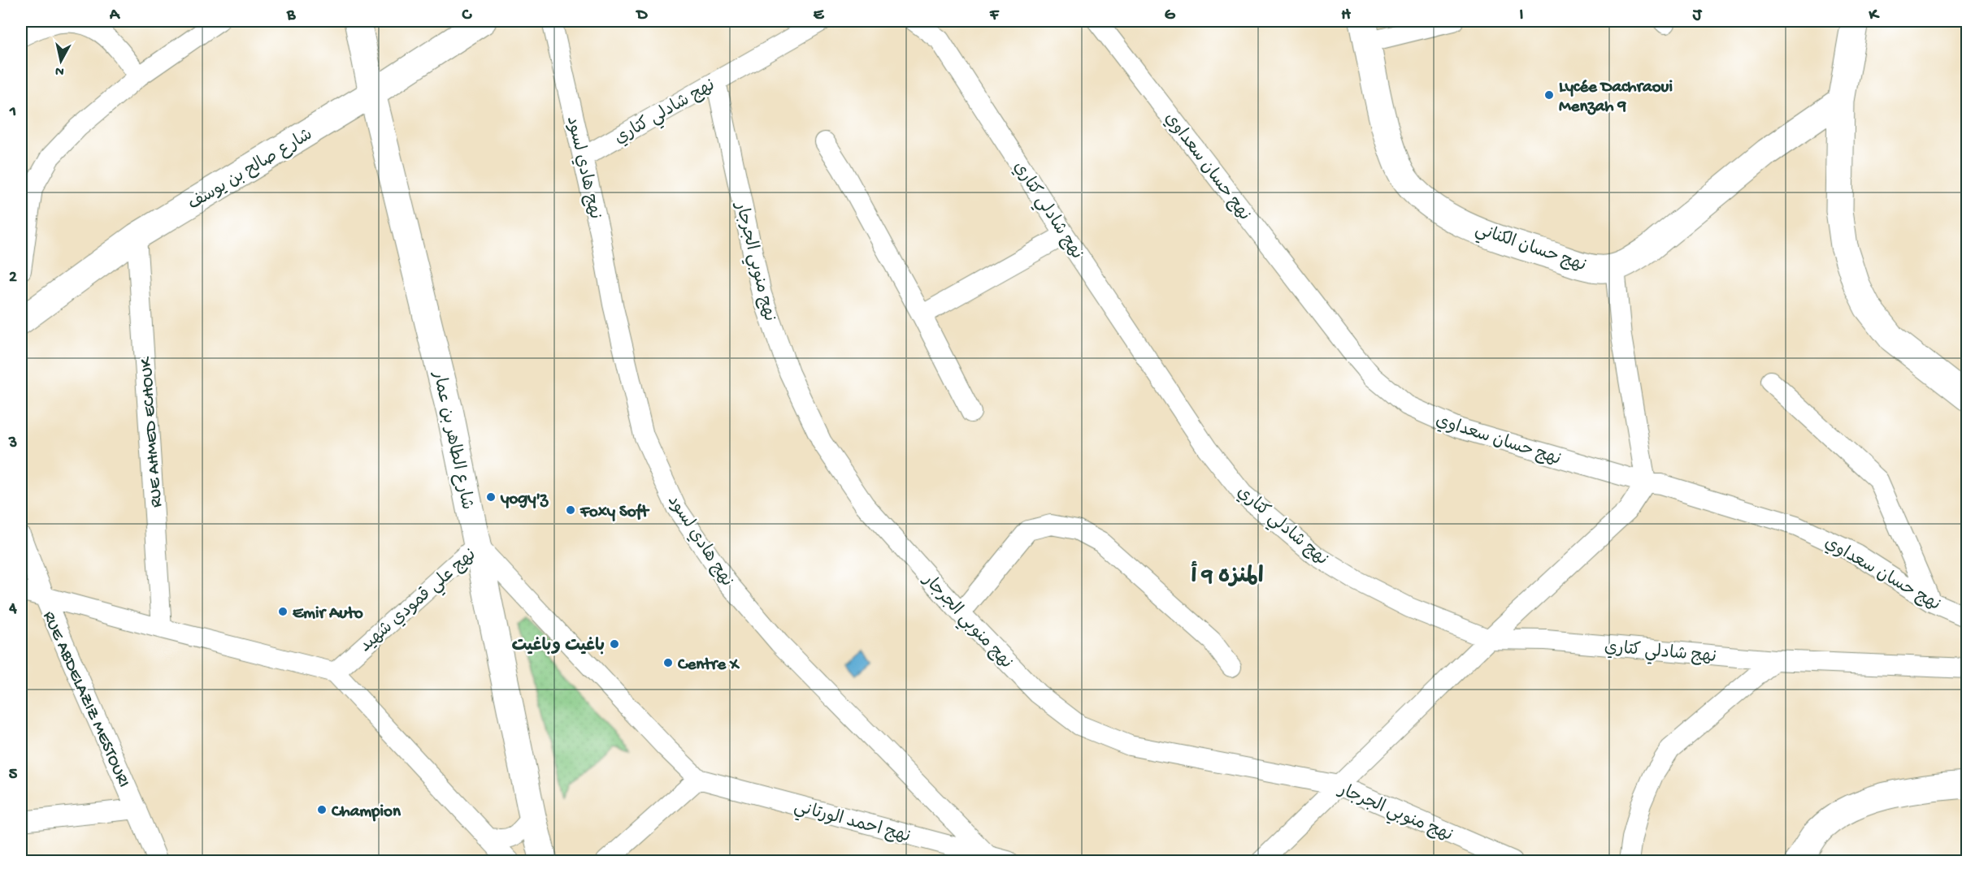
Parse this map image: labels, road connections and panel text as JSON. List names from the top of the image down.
{
  "streets": {
    "street": [
      "نهج شادلي كتاري",
      "نهج حسان سعداوي",
      "نهج هادي لسود",
      "شارع صالح بن يوسف",
      "نهج حسان الكناني",
      "نهج منوبي الجرجار",
      "RUE AHMED ECHOUK",
      "شارع الطاهر بن عمار",
      "نهج علي قمودي شهيد",
      "RUE ABDELAZIZ MESTOURI",
      "نهج احمد الورتاني"
    ]
  },
  "crossings": [
    ["نهج شادلي كتاري", "نهج هادي لسود"],
    ["نهج شادلي كتاري", "نهج منوبي الجرجار"],
    ["نهج هادي لسود", "نهج احمد الورتاني"],
    ["شارع صالح بن يوسف", "RUE AHMED ECHOUK"],
    ["شارع صالح بن يوسف", "شارع الطاهر بن عمار"],
    ["شارع الطاهر بن عمار", "نهج علي قمودي شهيد"],
    ["نهج علي قمودي شهيد", "نهج احمد الورتاني"]
  ],
  "districts": ["المنزه 9 أ"],
  "places": [
    "Lycée Dachraoui Menzah 9",
    "yogy'z",
    "Foxy Soft",
    "Emir Auto",
    "باغيت وباغيت",
    "Centre X",
    "Champion"
  ],
  "north": "bottom",
  "grid": {
    "columns": [
      "A",
      "B",
      "C",
      "D",
      "E",
      "F",
      "G",
      "H",
      "I",
      "J",
      "K"
    ],
    "rows": [
      "1",
      "2",
      "3",
      "4",
      "5"
    ]
  }
}
